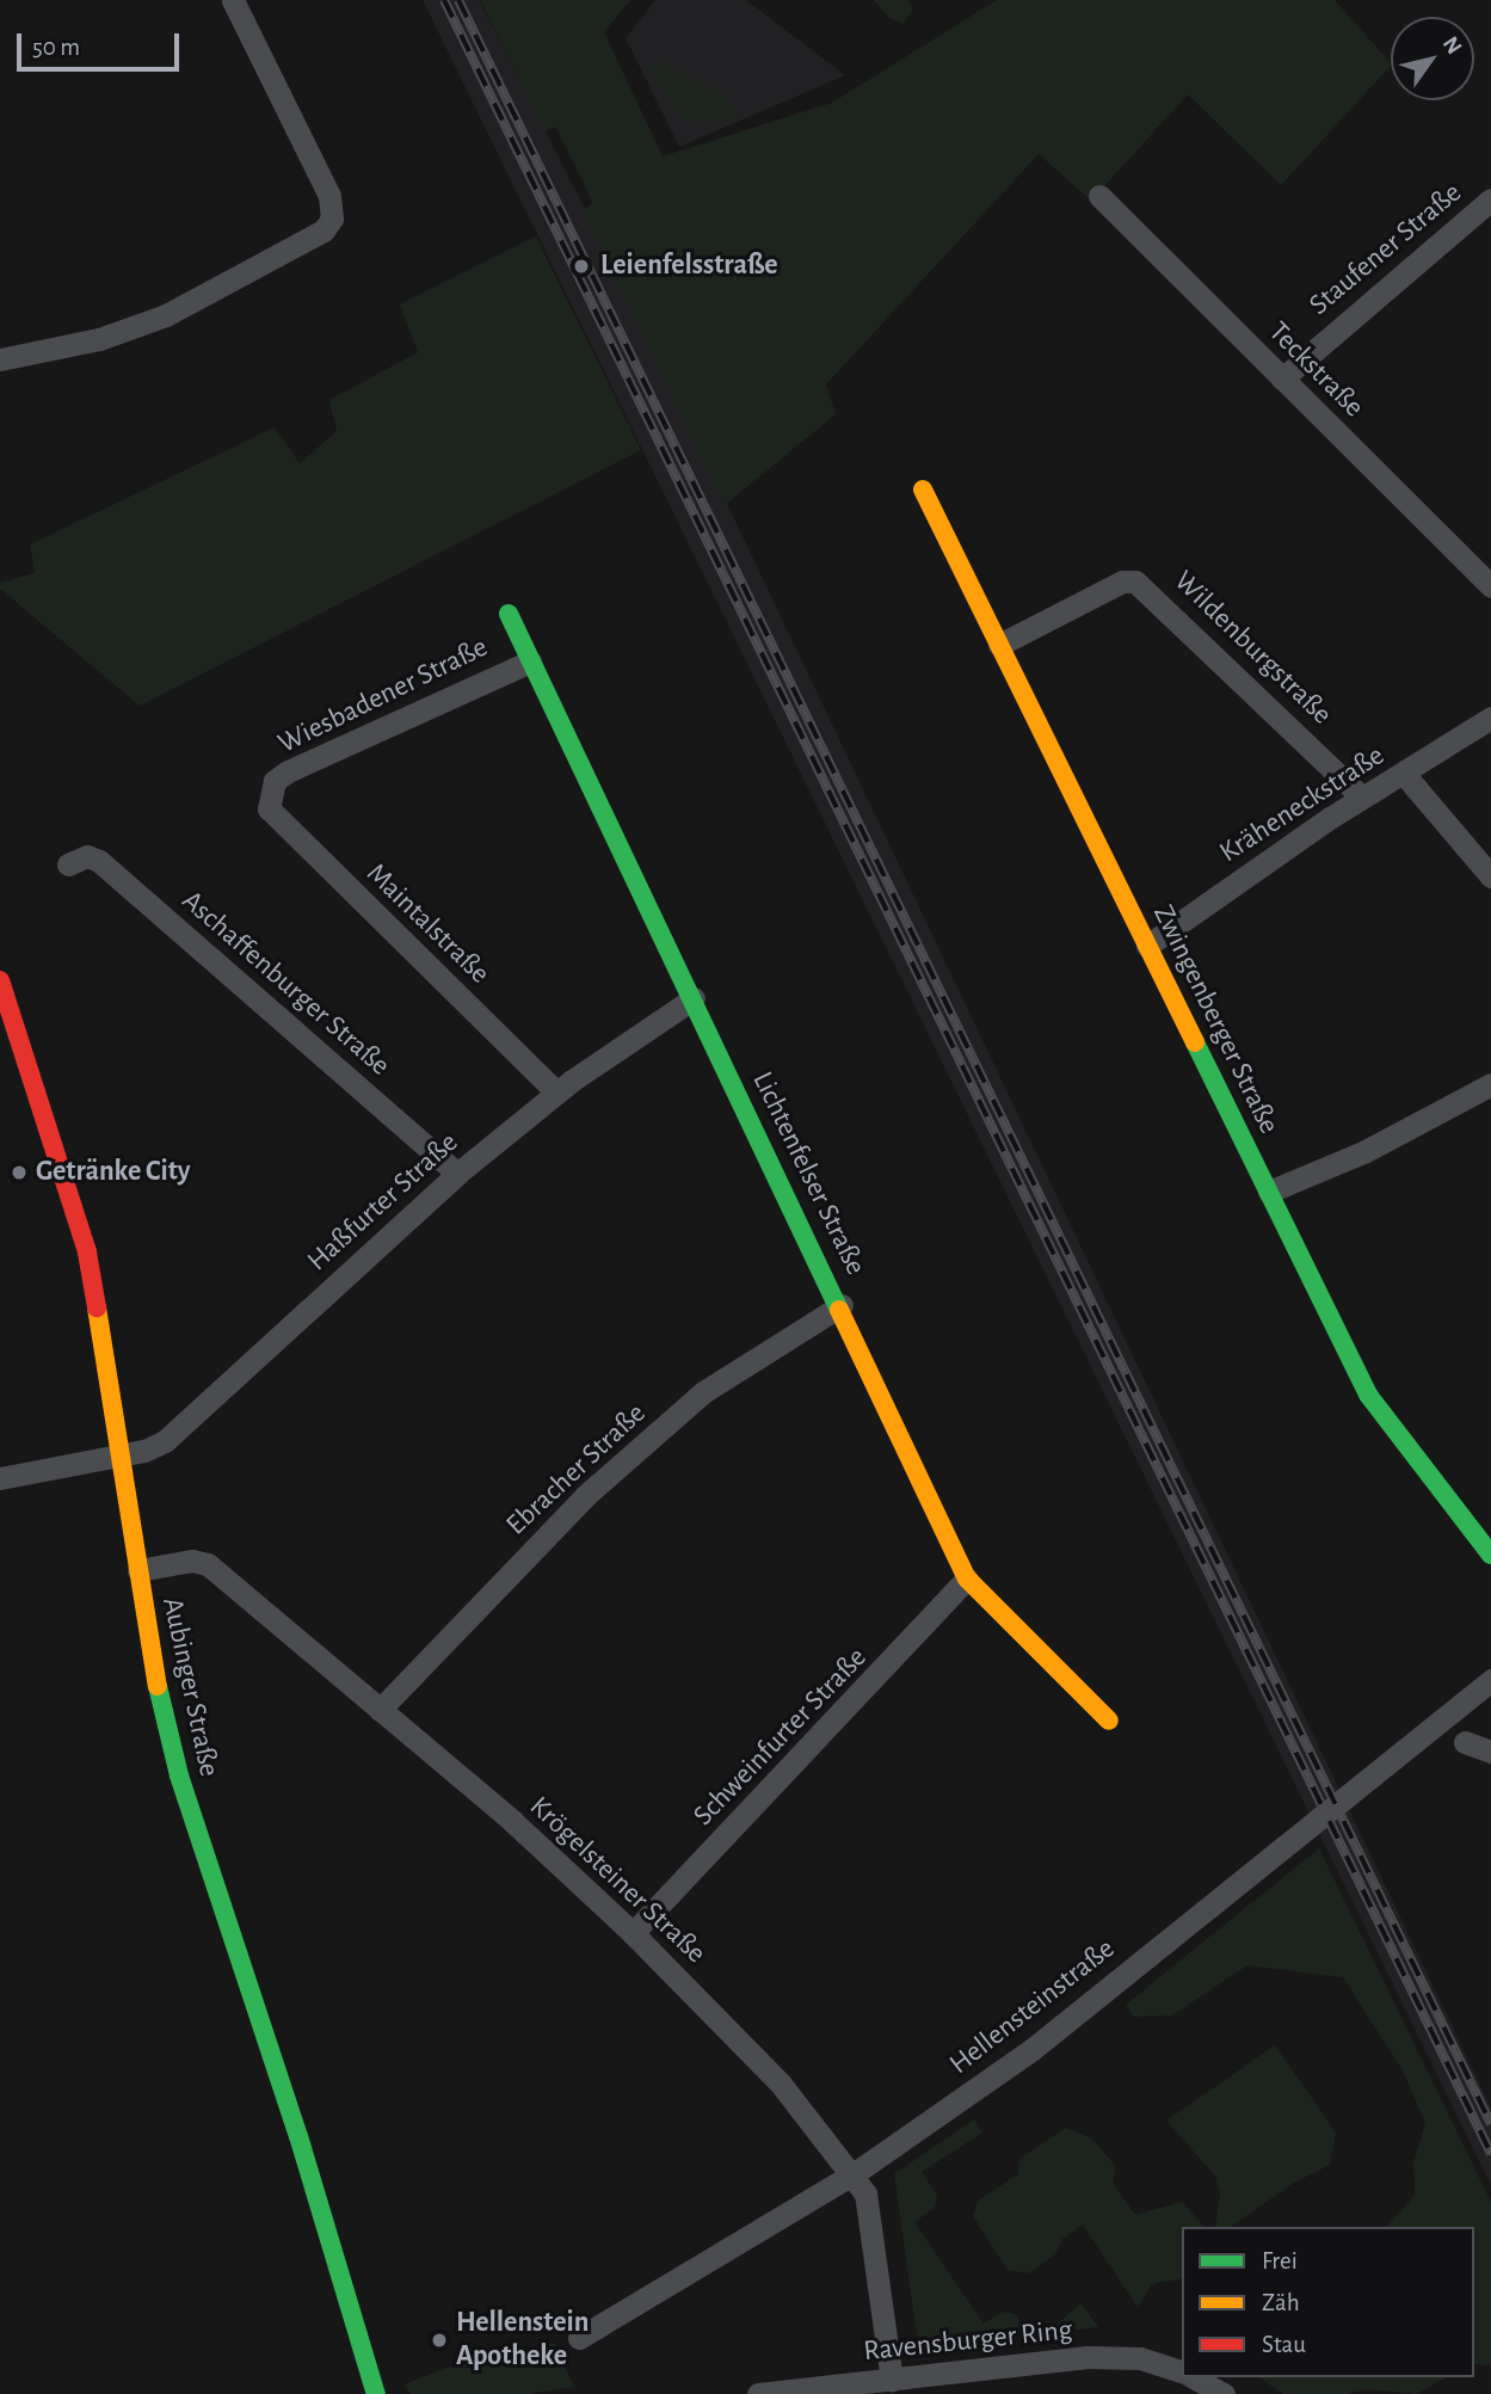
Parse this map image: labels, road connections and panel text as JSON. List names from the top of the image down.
{
  "streets": {
    "street": [
      "Staufener Straße",
      "Teckstraße",
      "Wildenburgstraße",
      "Wiesbadener Straße",
      "Kräheneckstraße",
      "Maintalstraße",
      "Aschaffenburger Straße",
      "Zwingenberger Straße",
      "Lichtenfelser Straße",
      "Haßfurter Straße",
      "Ebracher Straße",
      "Aubinger Straße",
      "Schweinfurter Straße",
      "Krögelsteiner Straße",
      "Hellensteinstraße",
      "Ravensburger Ring"
    ]
  },
  "crossings": [
    ["Staufener Straße", "Teckstraße"],
    ["Wildenburgstraße", "Kräheneckstraße"],
    ["Wildenburgstraße", "Zwingenberger Straße"],
    ["Wiesbadener Straße", "Maintalstraße"],
    ["Wiesbadener Straße", "Lichtenfelser Straße"],
    ["Kräheneckstraße", "Zwingenberger Straße"],
    ["Maintalstraße", "Haßfurter Straße"],
    ["Aschaffenburger Straße", "Haßfurter Straße"],
    ["Lichtenfelser Straße", "Haßfurter Straße"],
    ["Lichtenfelser Straße", "Ebracher Straße"],
    ["Lichtenfelser Straße", "Schweinfurter Straße"],
    ["Haßfurter Straße", "Aubinger Straße"],
    ["Ebracher Straße", "Krögelsteiner Straße"],
    ["Aubinger Straße", "Krögelsteiner Straße"],
    ["Schweinfurter Straße", "Krögelsteiner Straße"],
    ["Krögelsteiner Straße", "Hellensteinstraße"],
    ["Krögelsteiner Straße", "Ravensburger Ring"]
  ],
  "places": ["Leienfelsstraße", "Getränke City", "Hellenstein Apotheke"],
  "legend": ["Frei", "Zäh", "Stau"],
  "scale_bar": "50 m",
  "north": "top right"
}
